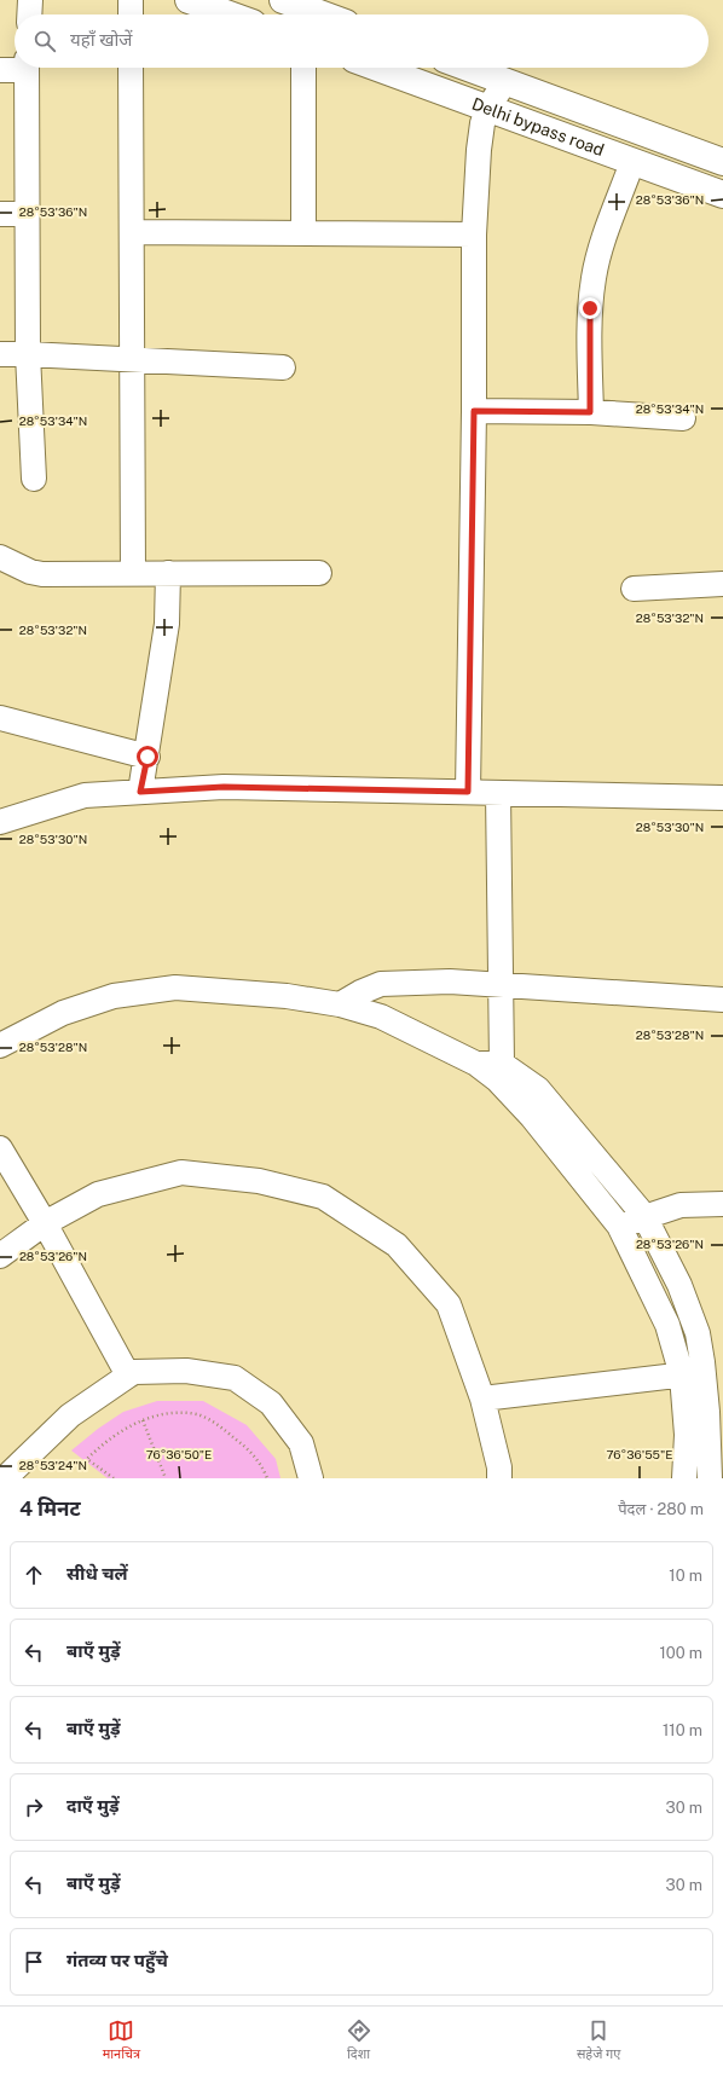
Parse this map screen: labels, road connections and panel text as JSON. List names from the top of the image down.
{
  "streets": {
    "main road": ["Delhi bypass road"]
  },
  "page": {
    "search": "यहाँ खोजें",
    "heading": ["4 मिनट", "पैदल · 280 m"],
    "list": [
      ["सीधे चलें", "10 m"],
      ["बाएँ मुड़ें", "100 m"],
      ["बाएँ मुड़ें", "110 m"],
      ["दाएँ मुड़ें", "30 m"],
      ["बाएँ मुड़ें", "30 m"],
      "गंतव्य पर पहुँचे"
    ],
    "nav": ["मानचित्र", "दिशा", "सहेजे गए"]
  },
  "coordinates": [
    "28°53'36\"N",
    "28°53'34\"N",
    "28°53'32\"N",
    "28°53'30\"N",
    "28°53'28\"N",
    "28°53'26\"N",
    "76°36'50\"E",
    "76°36'55\"E",
    "28°53'24\"N"
  ]
}
